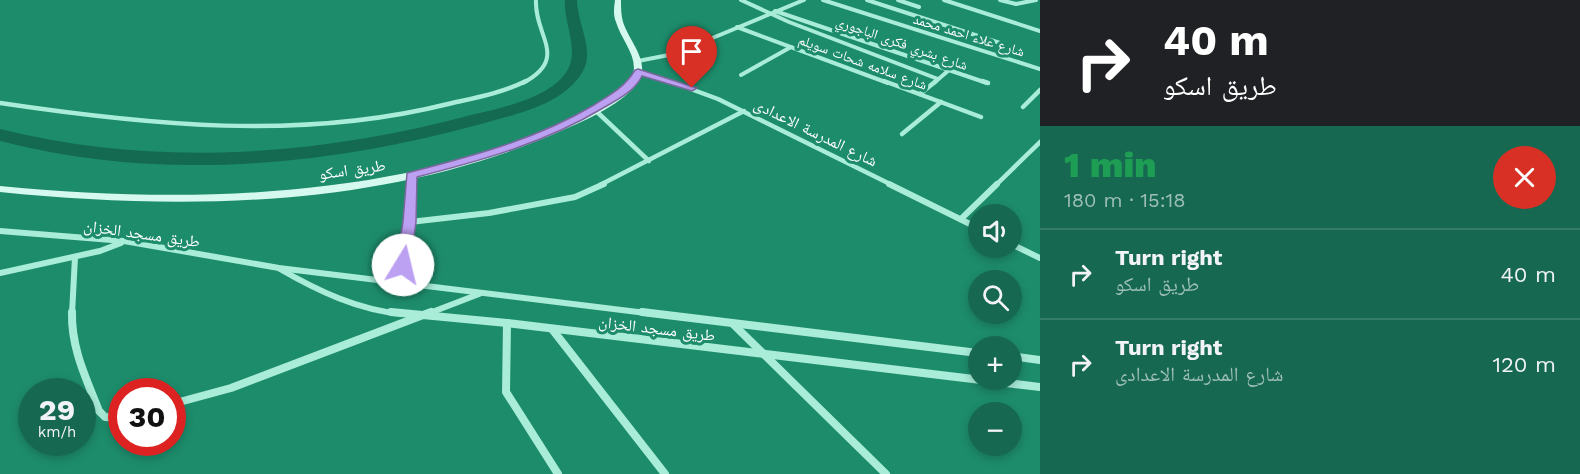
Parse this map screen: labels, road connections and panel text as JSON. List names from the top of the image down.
{
  "streets": {
    "street": [
      "شارع علاء احمد محمد",
      "شارع بشري فكرى الباجوري",
      "شارع سلامه شحات سويلم",
      "شارع المدرسة الاعدادى",
      "طريق اسكو",
      "طريق مسجد الخزان"
    ]
  },
  "crossings": [
    ["شارع المدرسة الاعدادى", "طريق اسكو"]
  ],
  "page": {
    "turn": ["40 m", "طريق اسكو"],
    "heading": ["1 min", "180 m · 15:18"],
    "map_buttons": ["+", "−"],
    "list": [
      {
        "name": "Turn right",
        "note": "طريق اسكو",
        "value": "40 m"
      },
      {
        "name": "Turn right",
        "note": "شارع المدرسة الاعدادى",
        "value": "120 m"
      }
    ],
    "speed": "29 km/h",
    "limit": "30"
  }
}
